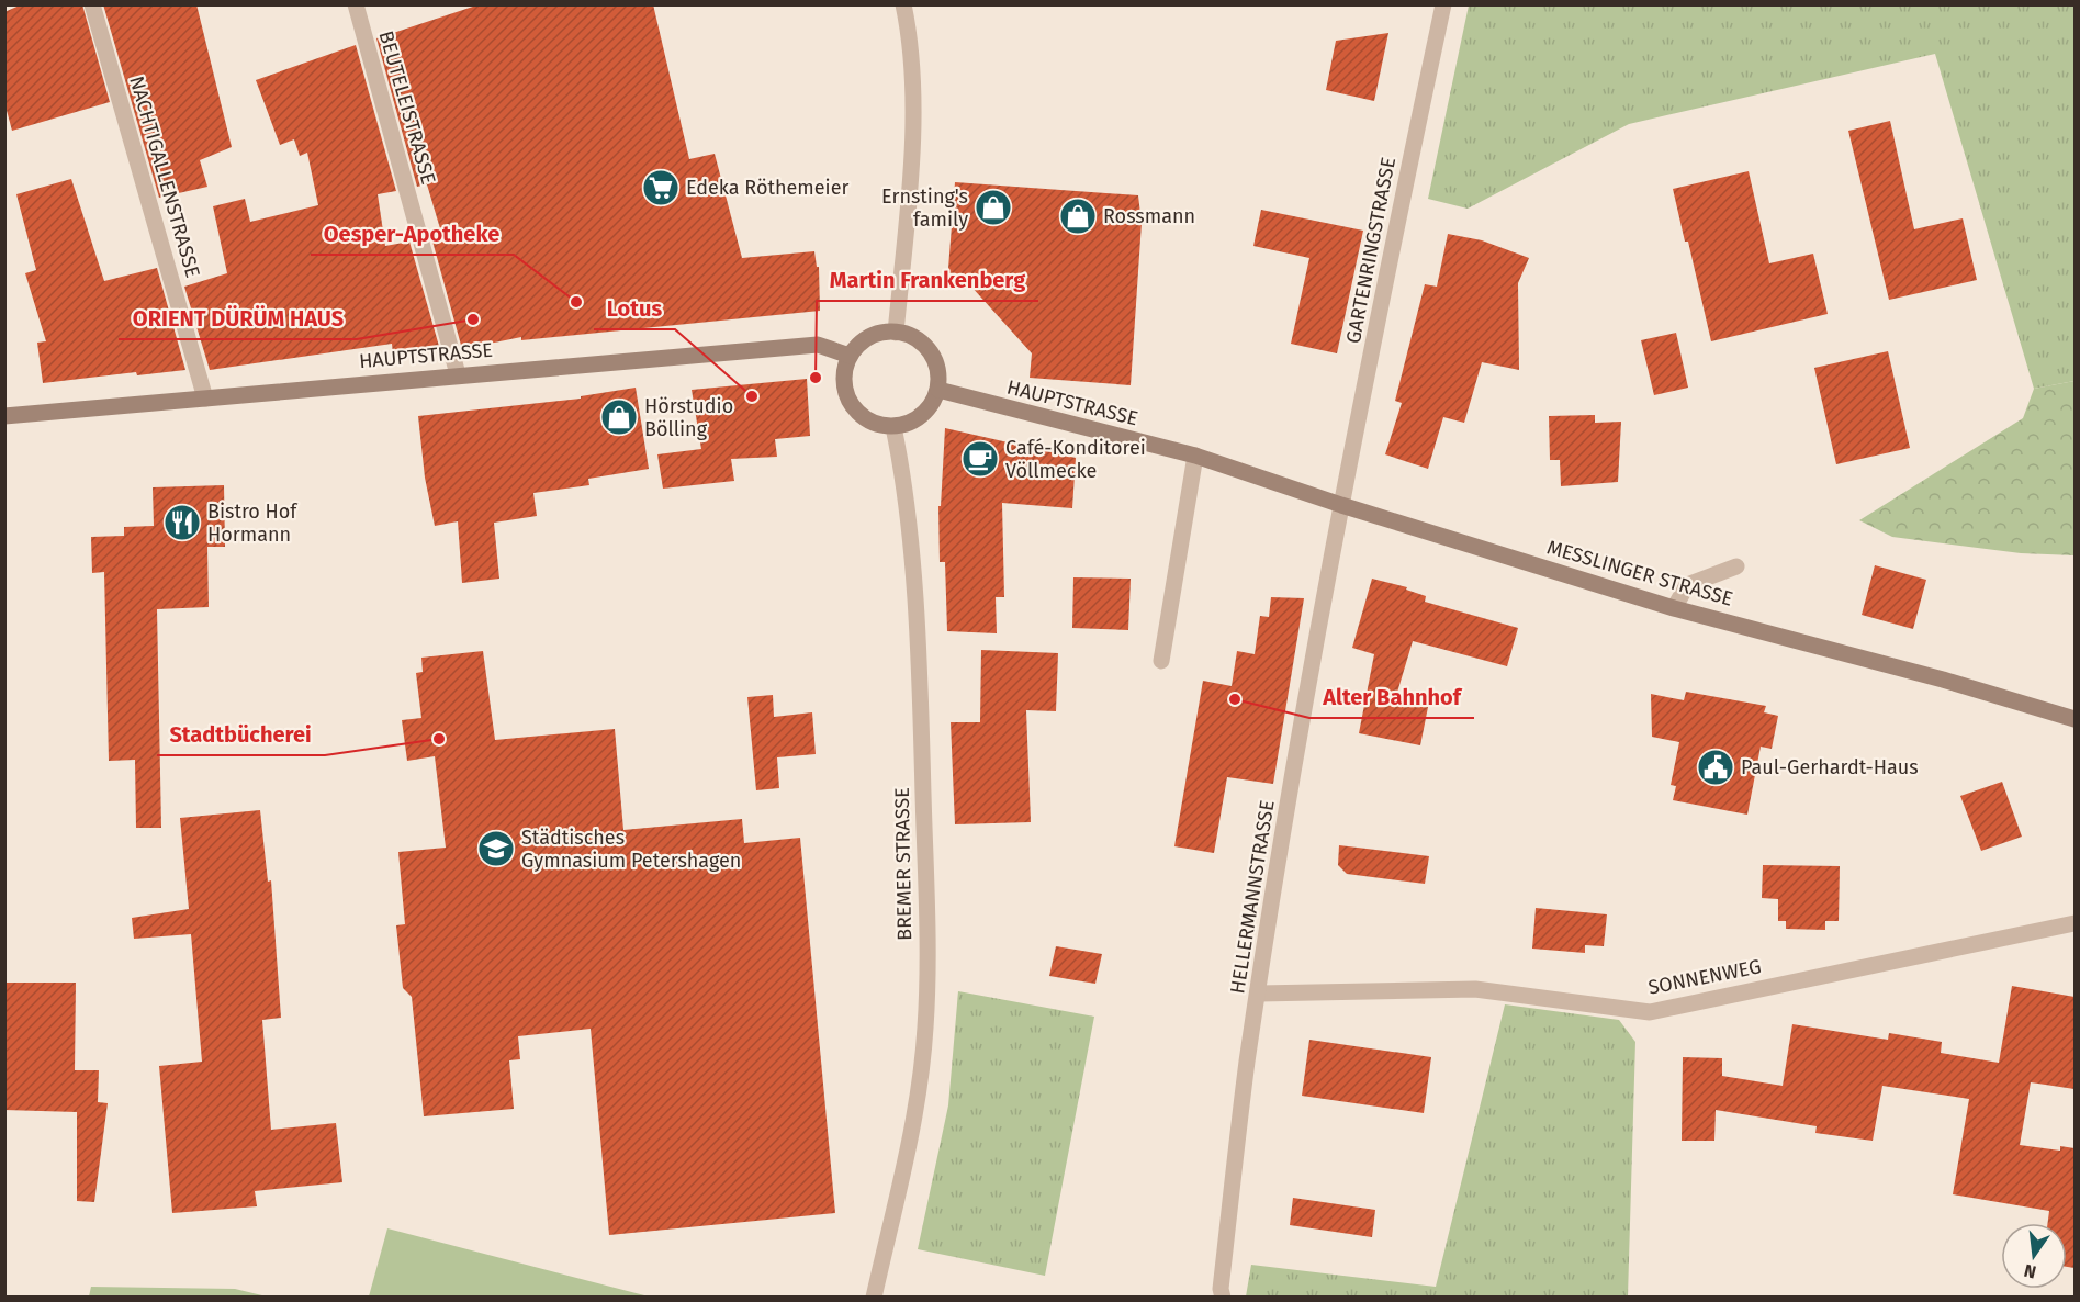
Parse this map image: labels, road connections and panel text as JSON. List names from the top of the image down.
{
  "streets": {
    "street": [
      "BEUTELEISTRASSE",
      "NACHTIGALLENSTRASSE",
      "GARTENRINGSTRASSE",
      "HAUPTSTRASSE",
      "MESSLINGER STRASSE",
      "BREMER STRASSE",
      "HELLERMANNSTRASSE",
      "SONNENWEG"
    ]
  },
  "crossings": [
    ["BEUTELEISTRASSE", "HAUPTSTRASSE"],
    ["NACHTIGALLENSTRASSE", "HAUPTSTRASSE"],
    ["GARTENRINGSTRASSE", "MESSLINGER STRASSE"],
    ["GARTENRINGSTRASSE", "HELLERMANNSTRASSE"],
    ["HAUPTSTRASSE", "MESSLINGER STRASSE"],
    ["HAUPTSTRASSE", "BREMER STRASSE"],
    ["MESSLINGER STRASSE", "HELLERMANNSTRASSE"],
    ["HELLERMANNSTRASSE", "SONNENWEG"]
  ],
  "places": {
    "supermarket": ["Edeka Röthemeier"],
    "shop": ["Ernsting's family", "Rossmann", "Hörstudio Bölling"],
    "other": [
      "Oesper-Apotheke",
      "ORIENT DÜRÜM HAUS",
      "Martin Frankenberg",
      "Lotus",
      "Alter Bahnhof",
      "Stadtbücherei"
    ],
    "cafe": ["Café-Konditorei Völlmecke"],
    "restaurant": ["Bistro Hof Hormann"],
    "public building": ["Paul-Gerhardt-Haus"],
    "school or university": ["Städtisches Gymnasium Petershagen"]
  },
  "north": "bottom"
}
